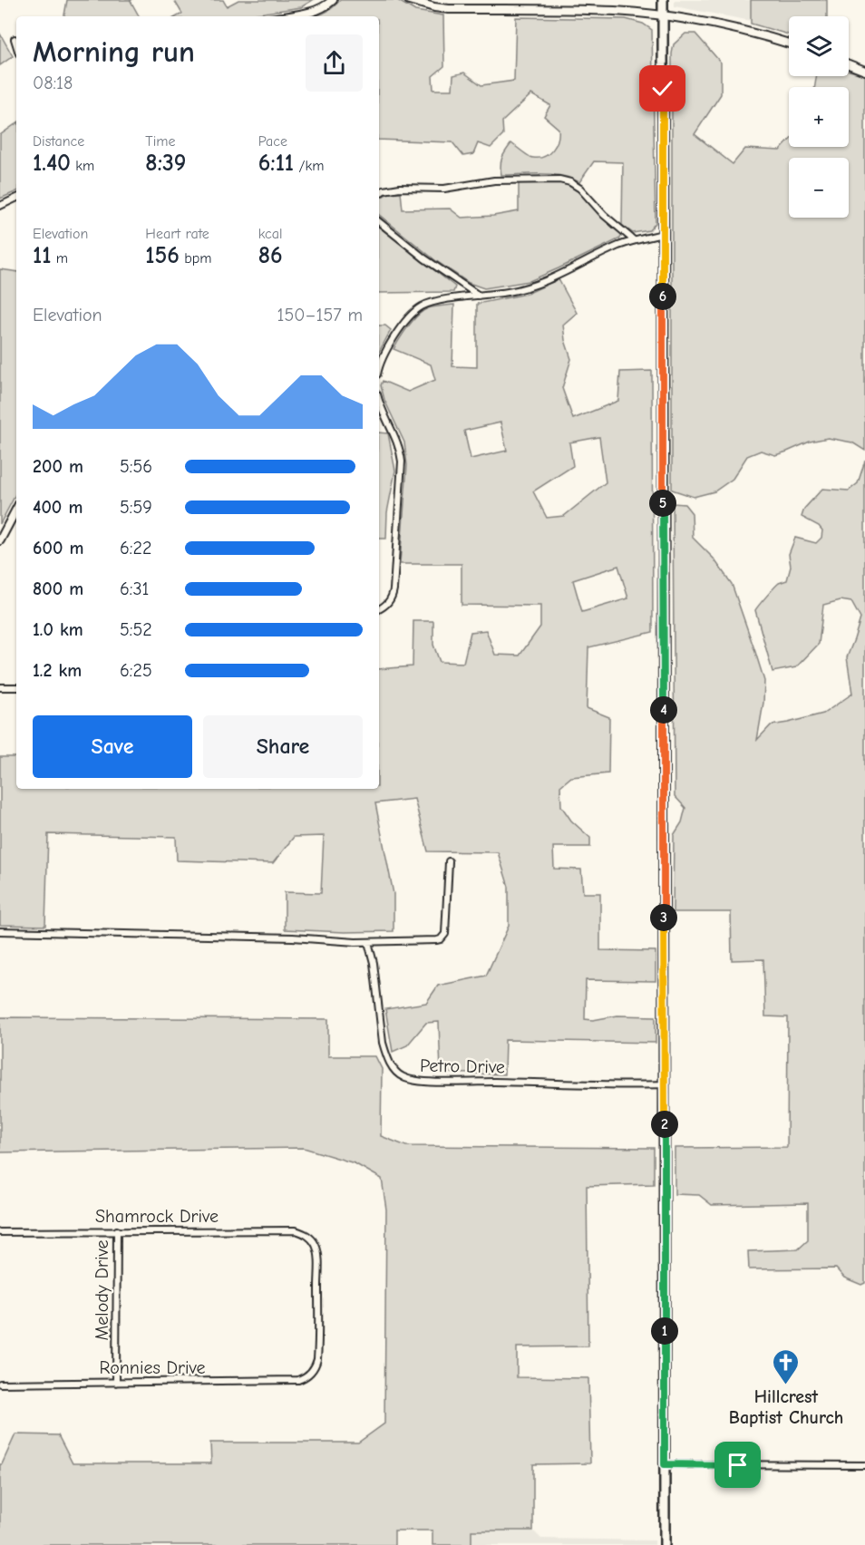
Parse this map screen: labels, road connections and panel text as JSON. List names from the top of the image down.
{
  "streets": {
    "street": [
      "Petro Drive",
      "Shamrock Drive",
      "Melody Drive",
      "Ronnies Drive"
    ]
  },
  "crossings": [
    ["Shamrock Drive", "Melody Drive"],
    ["Shamrock Drive", "Ronnies Drive"],
    ["Melody Drive", "Ronnies Drive"]
  ],
  "places": {
    "church": ["Hillcrest Baptist Church"]
  },
  "page": {
    "map_buttons": ["+", "−"],
    "heading": ["Morning run", "08:18"],
    "stats": [
      ["Distance", "1.40 km"],
      ["Time", "8:39"],
      ["Pace", "6:11 /km"],
      ["Elevation", "11 m"],
      ["Heart rate", "156 bpm"],
      ["kcal", "86"]
    ],
    "pins": [
      "6",
      "5",
      "4",
      "3",
      "2",
      "1"
    ],
    "chart": ["Elevation", "150–157 m"],
    "list": [
      {
        "name": "200 m",
        "note": "5:56"
      },
      {
        "name": "400 m",
        "note": "5:59"
      },
      {
        "name": "600 m",
        "note": "6:22"
      },
      {
        "name": "800 m",
        "note": "6:31"
      },
      {
        "name": "1.0 km",
        "note": "5:52"
      },
      {
        "name": "1.2 km",
        "note": "6:25"
      }
    ],
    "buttons": ["Save", "Share"]
  }
}
